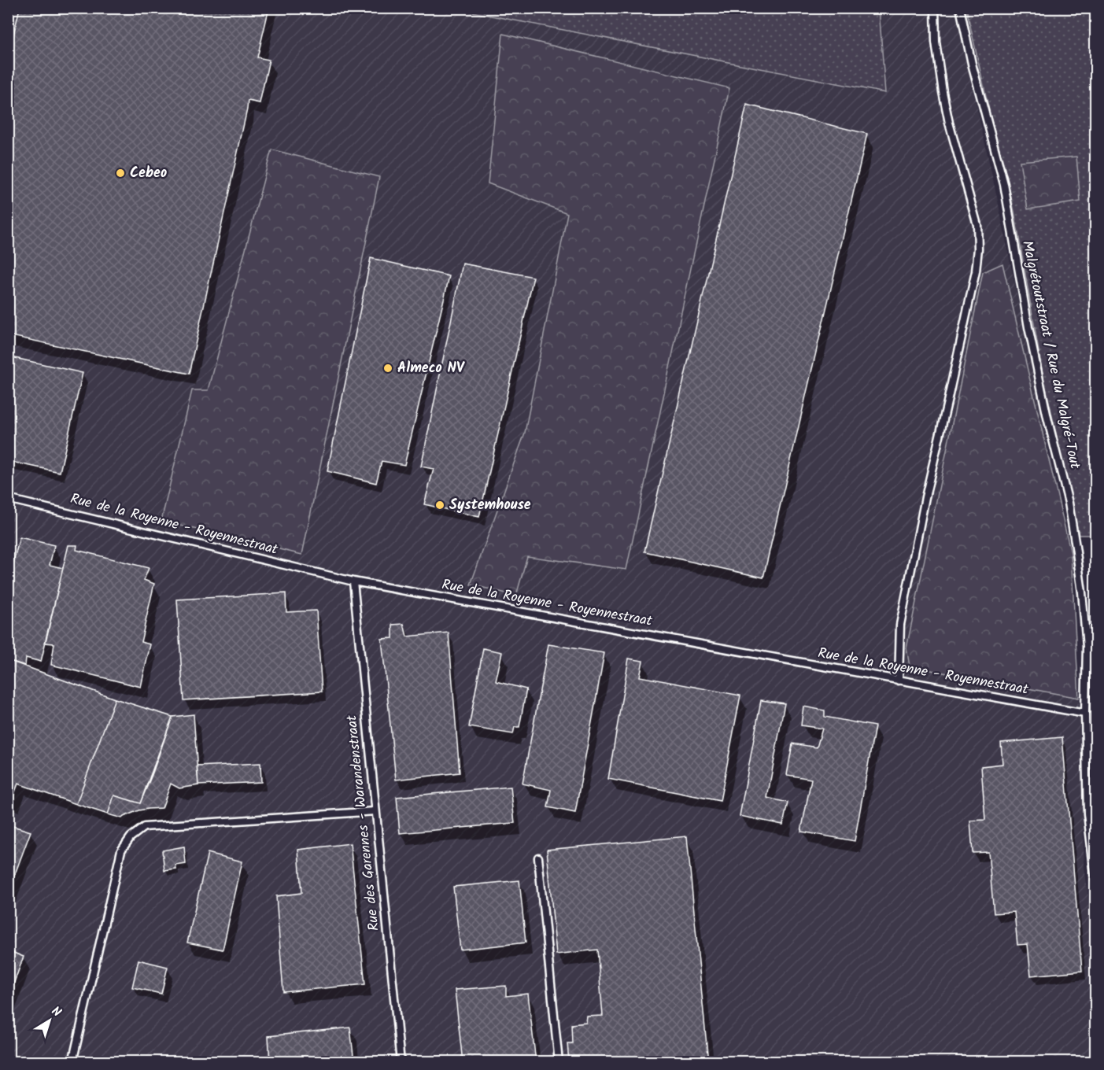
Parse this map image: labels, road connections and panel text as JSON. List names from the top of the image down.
{
  "streets": {
    "lane": ["Malgrétoutstraat / Rue du Malgré-Tout", "Rue de la Royenne - Royennestraat", "Rue des Garennes - Warandenstraat"]
  },
  "crossings": [
    ["Malgrétoutstraat / Rue du Malgré-Tout", "Rue de la Royenne - Royennestraat"],
    ["Rue de la Royenne - Royennestraat", "Rue des Garennes - Warandenstraat"]
  ],
  "places": ["Cebeo", "Almeco NV", "Systemhouse"],
  "north": "top right"
}
